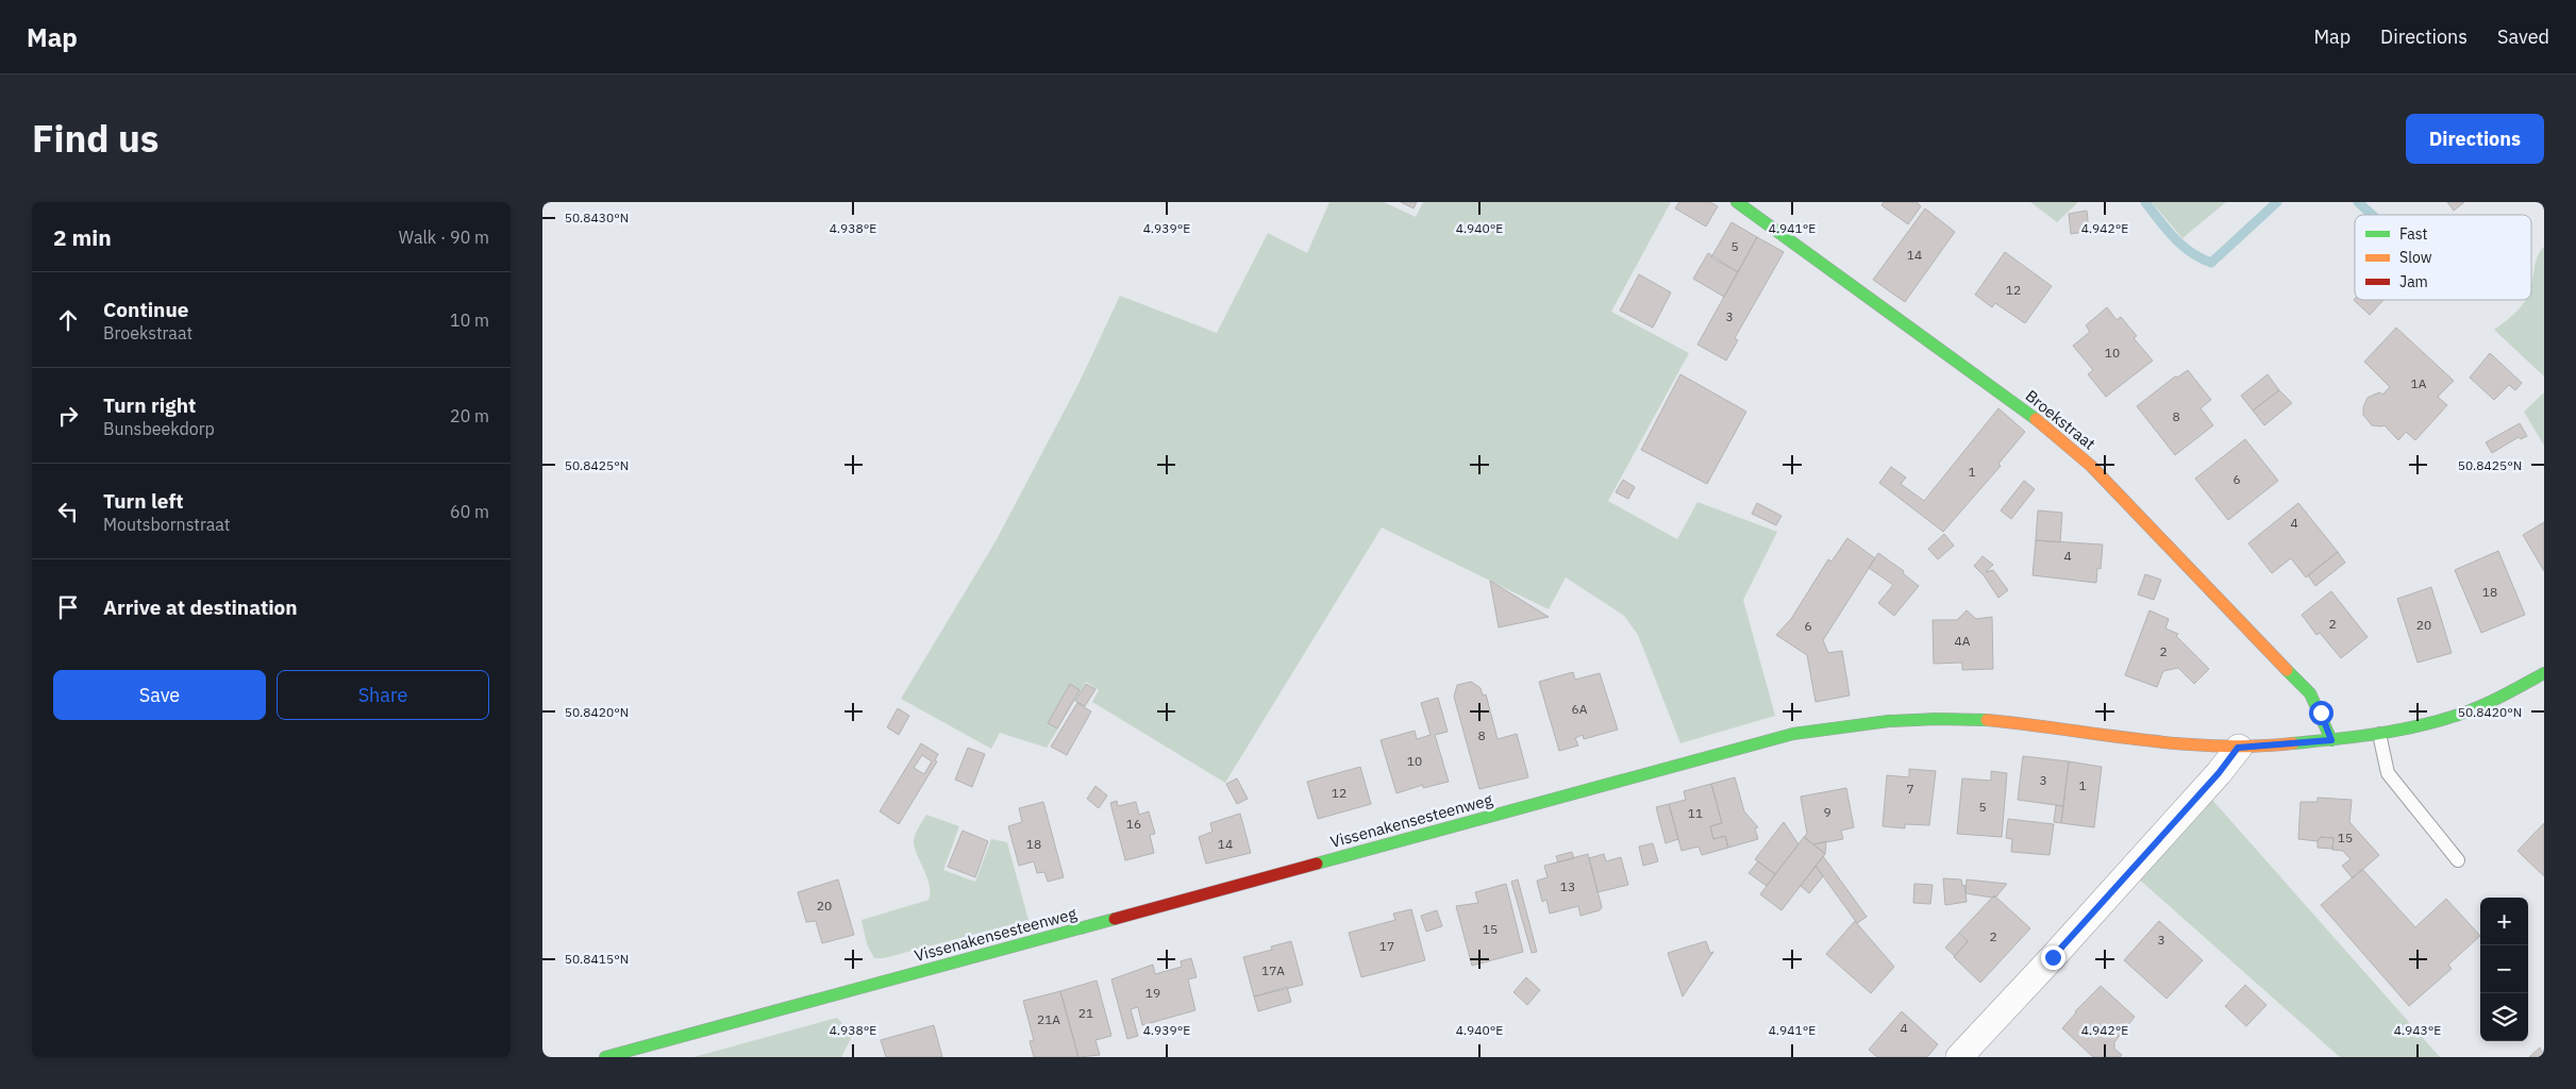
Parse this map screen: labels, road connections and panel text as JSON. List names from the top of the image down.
{
  "streets": {
    "street": ["Broekstraat", "Vissenakensesteenweg"]
  },
  "crossings": [
    ["Broekstraat", "Vissenakensesteenweg"]
  ],
  "house_numbers": [
    "5",
    "14",
    "12",
    "3",
    "10",
    "1A",
    "8",
    "1",
    "6",
    "4",
    "4",
    "18",
    "2",
    "20",
    "6",
    "4A",
    "2",
    "6A",
    "8",
    "10",
    "3",
    "1",
    "7",
    "12",
    "5",
    "9",
    "11",
    "16",
    "15",
    "18",
    "14",
    "13",
    "20",
    "15",
    "2",
    "3",
    "17",
    "17A",
    "19",
    "21",
    "21A",
    "4"
  ],
  "legend": ["Fast", "Slow", "Jam"],
  "page": {
    "header": "Map",
    "nav": ["Map", "Directions", "Saved"],
    "title": "Find us",
    "buttons": [
      "Directions",
      ["Save", "Share"]
    ],
    "heading": ["2 min", "Walk · 90 m"],
    "list": [
      ["Continue", "Broekstraat", "10 m"],
      ["Turn right", "Bunsbeekdorp", "20 m"],
      ["Turn left", "Moutsbornstraat", "60 m"],
      "Arrive at destination"
    ],
    "map_buttons": ["+", "−"]
  },
  "coordinates": [
    "50.8430°N",
    "4.938°E",
    "4.939°E",
    "4.940°E",
    "4.941°E",
    "4.942°E",
    "50.8425°N",
    "50.8420°N",
    "50.8415°N",
    "4.943°E"
  ]
}
